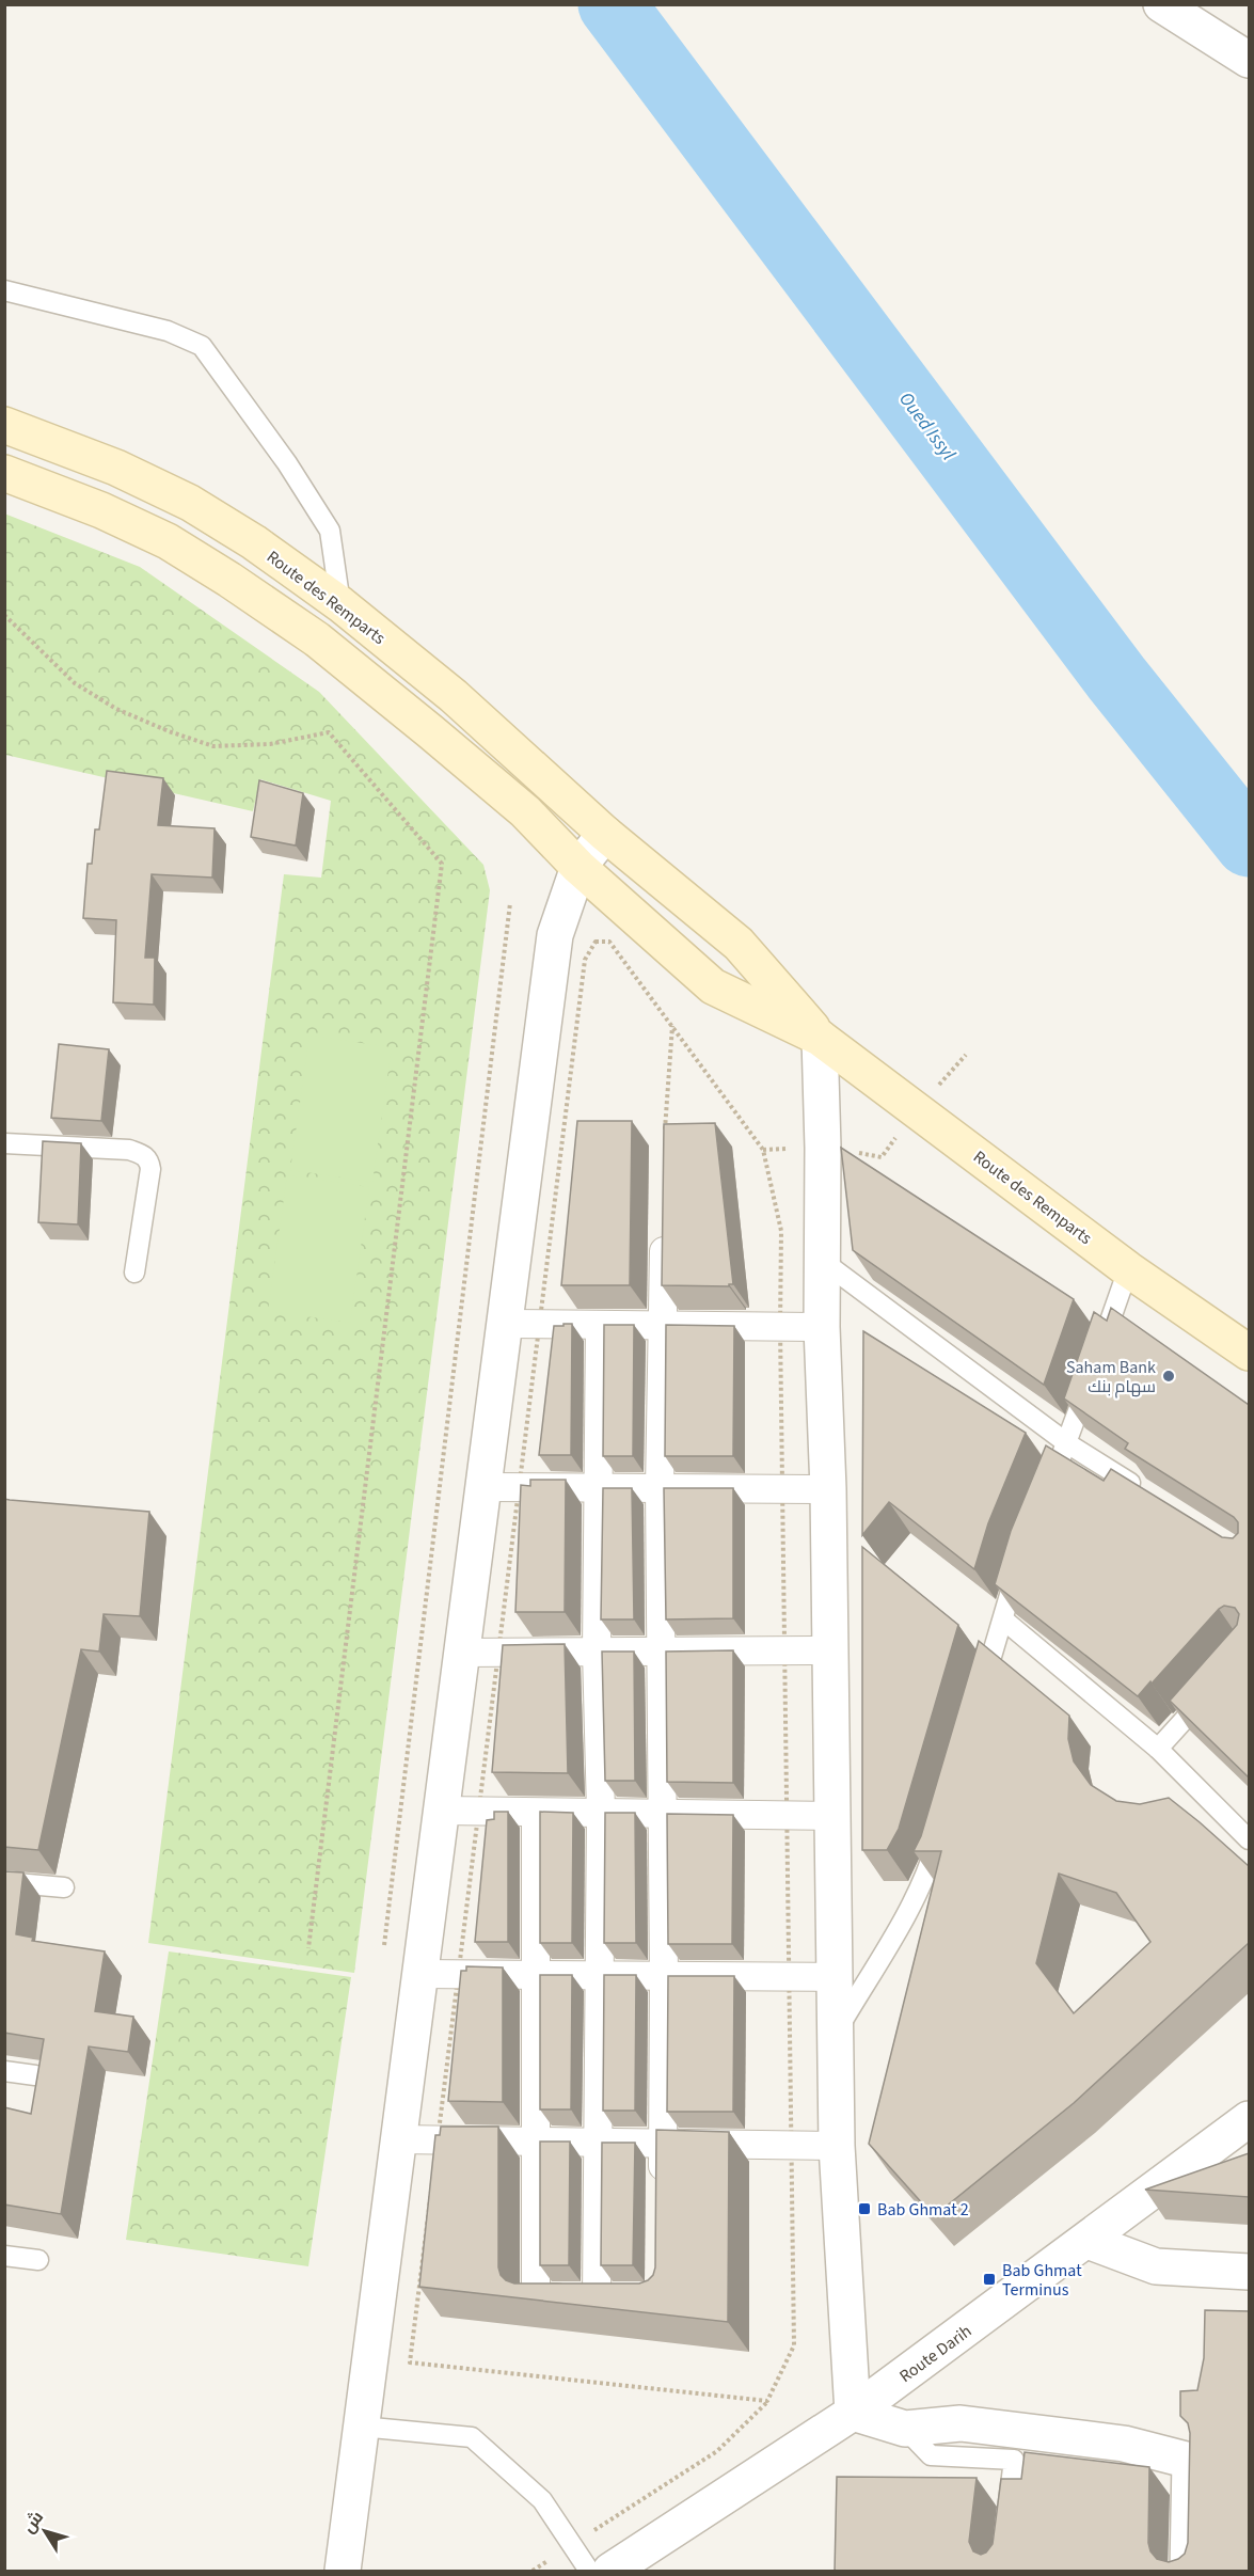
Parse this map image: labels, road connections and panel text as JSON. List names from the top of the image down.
{
  "streets": {
    "main road": ["Route des Remparts"],
    "street": ["Route Darih"]
  },
  "water": ["Oued Issyl"],
  "places": {
    "other": ["Saham Bank سهام بنك"],
    "transit": ["Bab Ghmat 2", "Bab Ghmat Terminus"]
  },
  "north": "top left"
}
